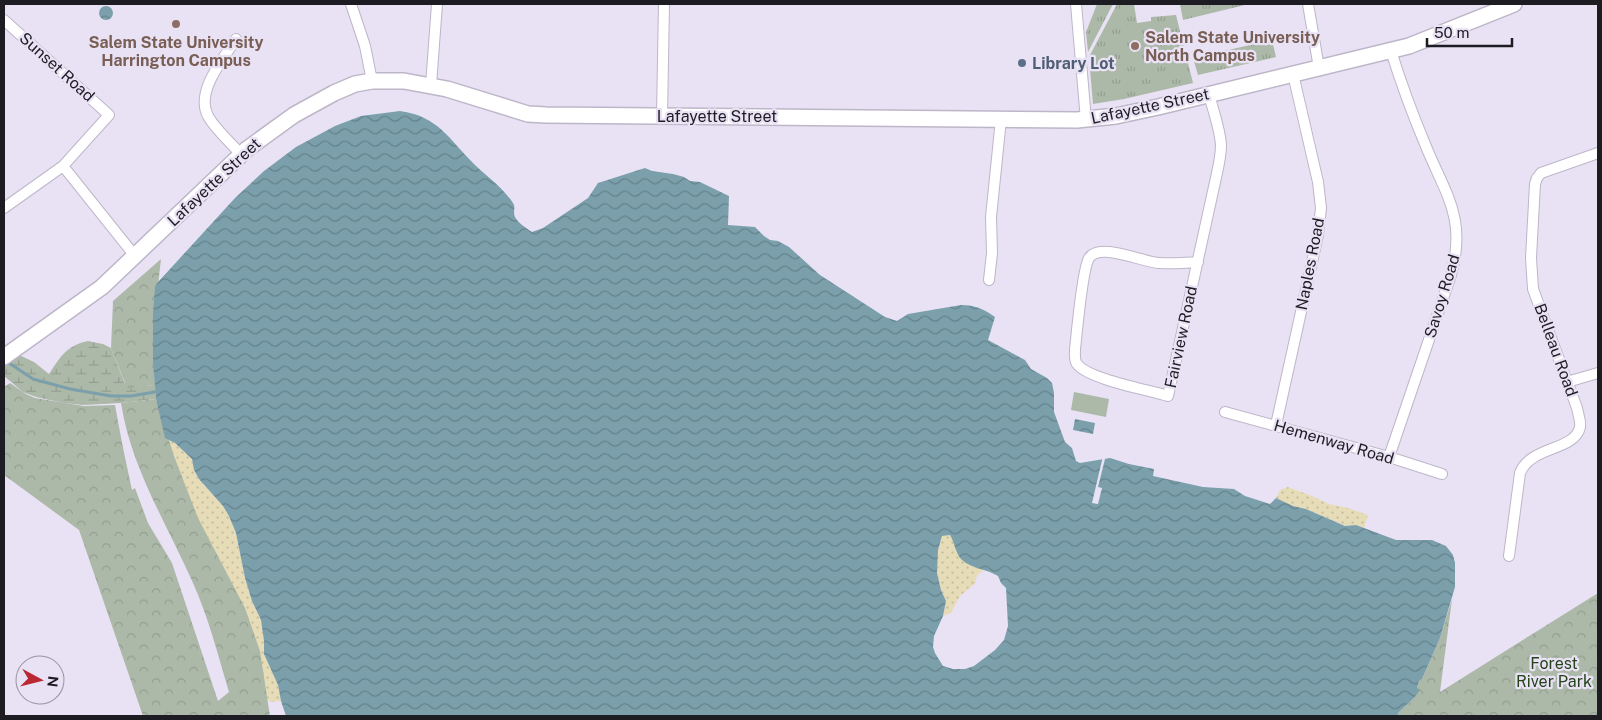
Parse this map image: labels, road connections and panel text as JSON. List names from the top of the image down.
{
  "streets": {
    "main road": ["Lafayette Street"],
    "street": [
      "Sunset Road",
      "Naples Road",
      "Savoy Road",
      "Fairview Road",
      "Belleau Road",
      "Hemenway Road"
    ]
  },
  "crossings": [
    ["Lafayette Street", "Naples Road"],
    ["Lafayette Street", "Savoy Road"],
    ["Lafayette Street", "Fairview Road"],
    ["Naples Road", "Hemenway Road"],
    ["Savoy Road", "Hemenway Road"]
  ],
  "parks": ["Forest River Park"],
  "places": ["Salem State University Harrington Campus", "Salem State University North Campus", "Library Lot"],
  "scale_bar": "50 m",
  "north": "right"
}
